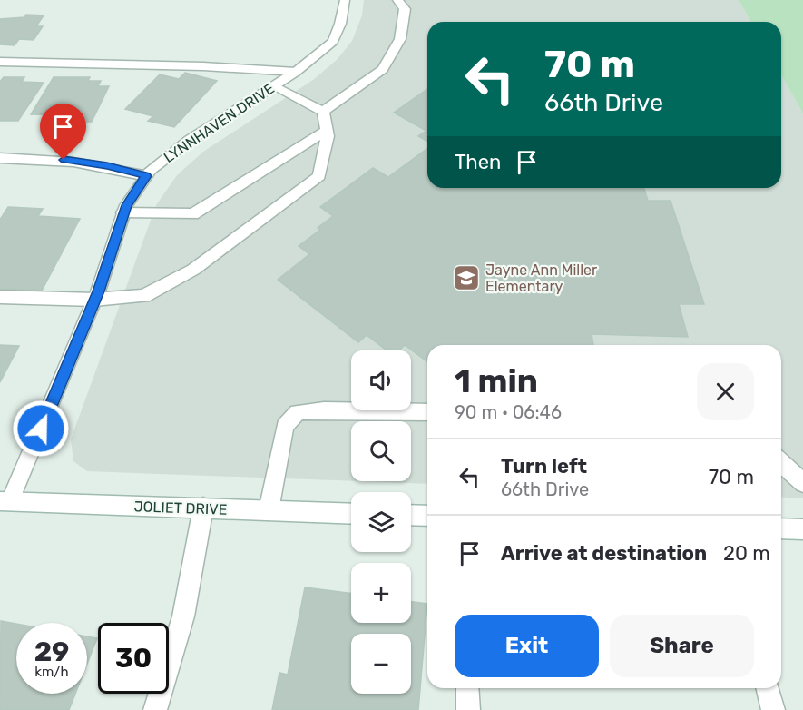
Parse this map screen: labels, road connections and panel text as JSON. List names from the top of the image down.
{
  "streets": {
    "street": ["LYNNHAVEN DRIVE", "JOLIET DRIVE"]
  },
  "crossings": [
    ["LYNNHAVEN DRIVE", "JOLIET DRIVE"]
  ],
  "places": {
    "school or university": ["Jayne Ann Miller Elementary"]
  },
  "page": {
    "turn": ["70 m", "66th Drive"],
    "then": "Then",
    "heading": ["1 min", "90 m · 06:46"],
    "map_buttons": ["+", "−"],
    "list": [
      {
        "name": "Turn left",
        "note": "66th Drive",
        "value": "70 m"
      },
      {
        "name": "Arrive at destination",
        "value": "20 m"
      }
    ],
    "buttons": ["Exit", "Share"],
    "speed": "29 km/h",
    "limit": "30"
  }
}
